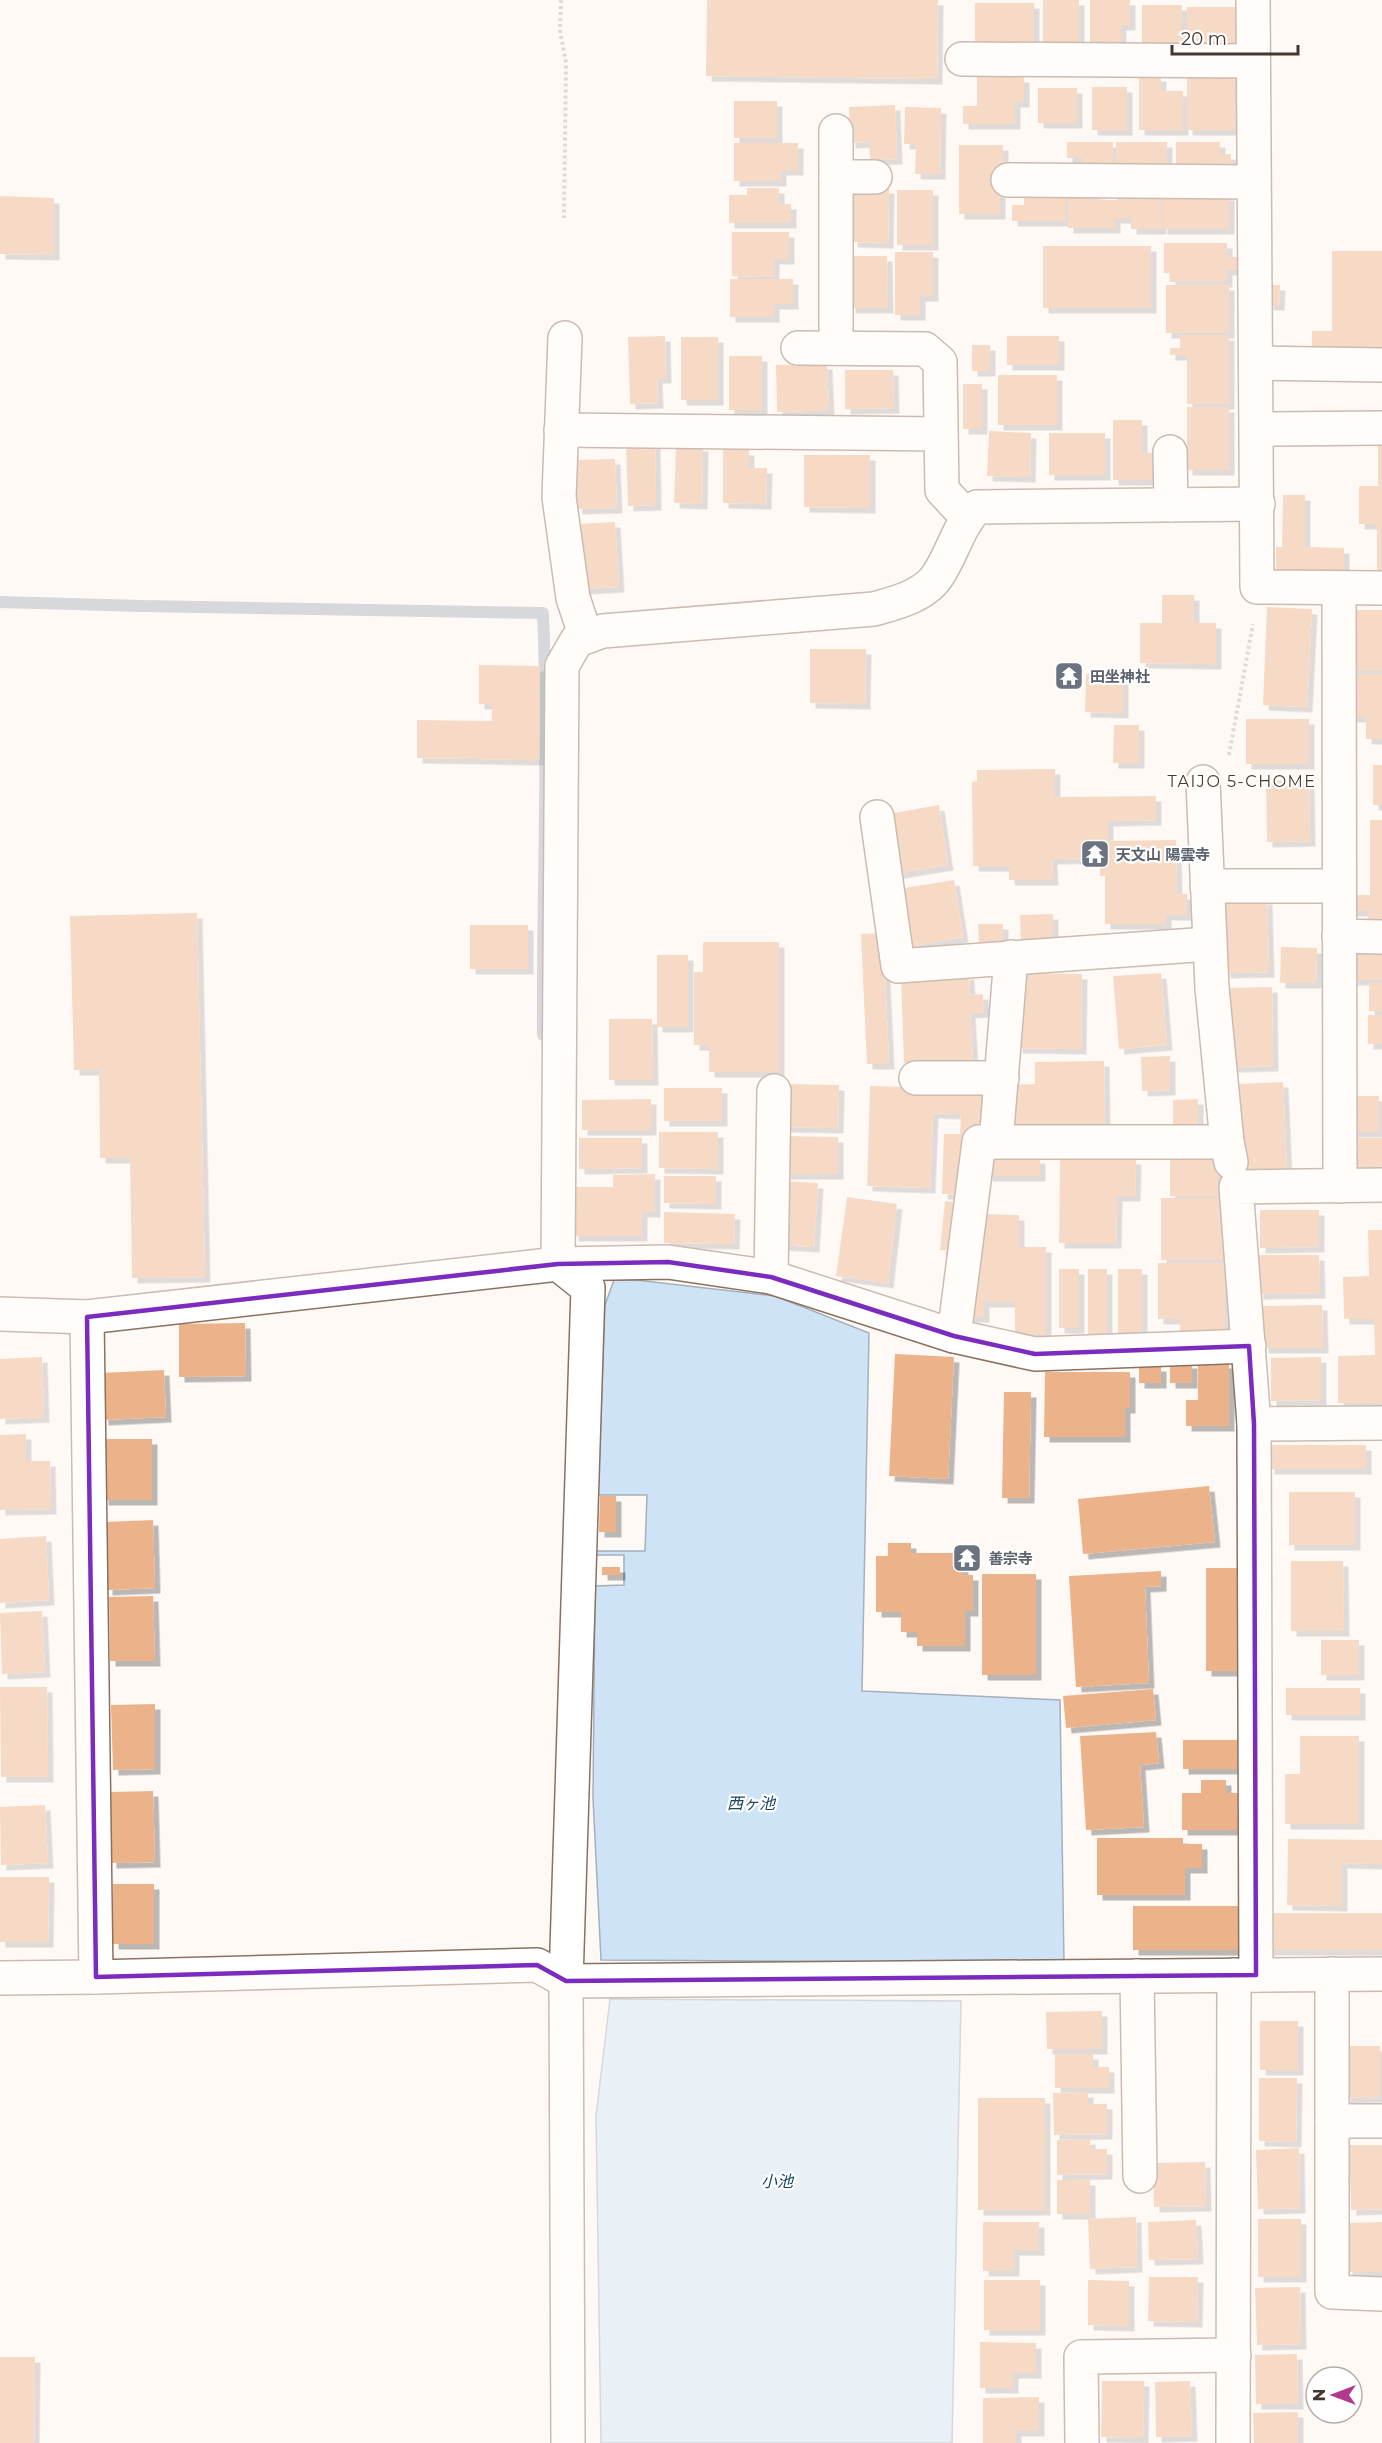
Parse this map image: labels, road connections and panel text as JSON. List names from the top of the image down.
{
  "districts": ["TAIJO 5-CHOME"],
  "water": ["西ヶ池", "小池"],
  "places": {
    "temple": ["田坐神社", "天文山 陽雲寺", "善宗寺"]
  },
  "scale_bar": "20 m",
  "north": "left"
}
